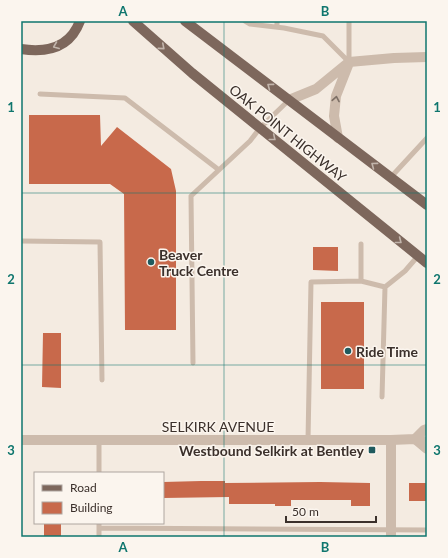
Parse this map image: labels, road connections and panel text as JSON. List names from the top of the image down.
{
  "streets": {
    "main road": ["OAK POINT HIGHWAY"],
    "street": ["SELKIRK AVENUE"]
  },
  "places": {
    "other": ["Beaver Truck Centre", "Ride Time"],
    "transit": ["Westbound Selkirk at Bentley"]
  },
  "legend": ["Road", "Building"],
  "scale_bar": "50 m",
  "grid": {
    "columns": ["A", "B"],
    "rows": ["1", "2", "3"]
  }
}
